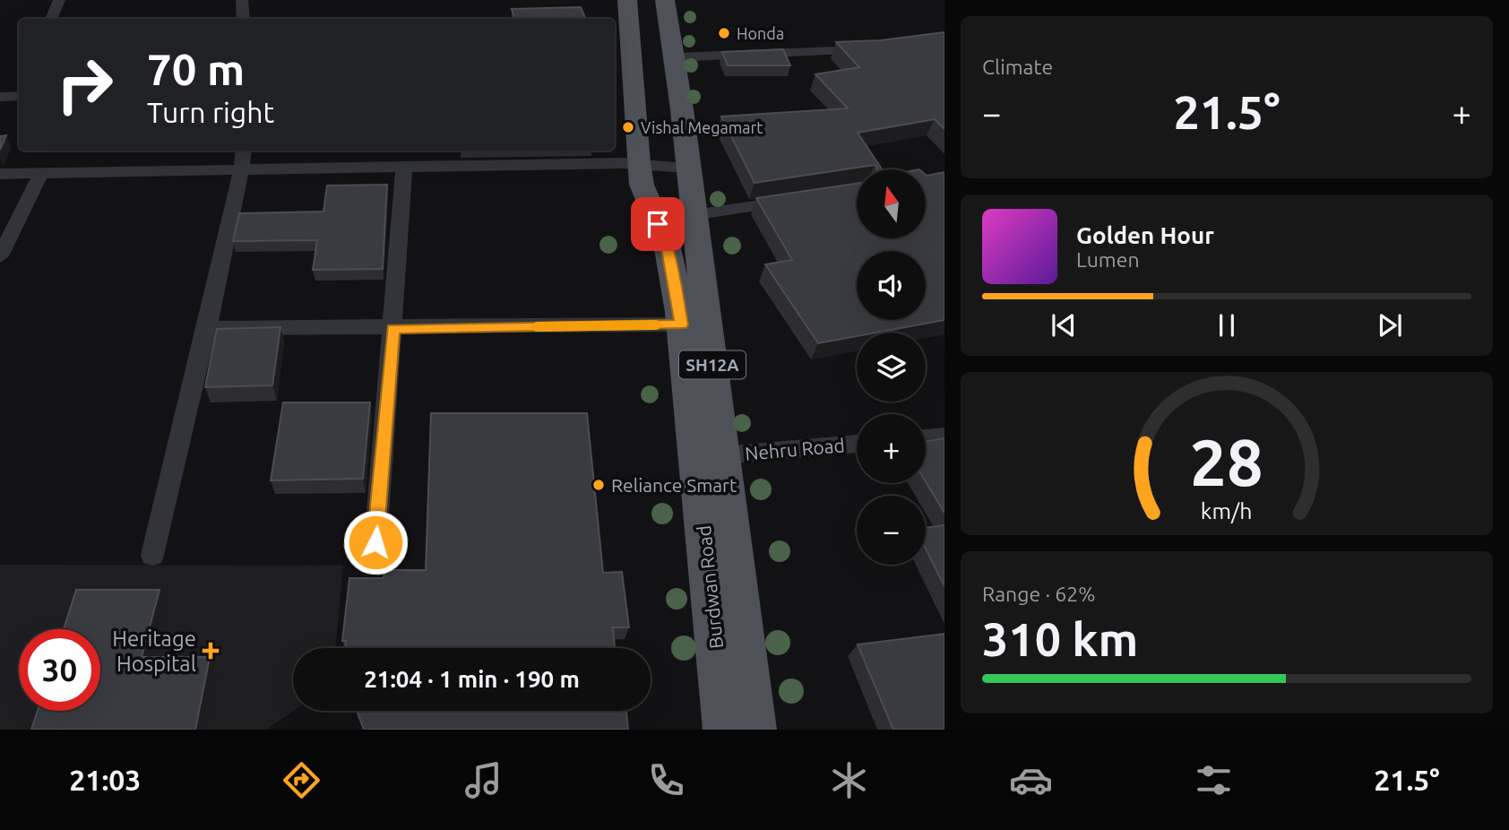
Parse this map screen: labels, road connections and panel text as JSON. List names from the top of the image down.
{
  "streets": {
    "main road": ["SH12A", "Burdwan Road"],
    "street": ["Nehru Road"]
  },
  "crossings": [
    ["Nehru Road", "Burdwan Road"]
  ],
  "places": {
    "other": ["Honda", "Vishal Megamart", "Reliance Smart"],
    "health": ["Heritage Hospital"]
  },
  "north": "top",
  "page": {
    "tile": [
      "Climate",
      ["Range · 62%", "310 km"]
    ],
    "turn": ["70 m", "Turn right"],
    "heat": ["−", "21.5°", "+"],
    "map_buttons": ["+", "−"],
    "song": ["Golden Hour", "Lumen"],
    "limit": "30",
    "trip": "21:04 · 1 min · 190 m",
    "tabs": ["21:03", "21.5°"],
    "gauge": ["28", "km/h"]
  }
}
